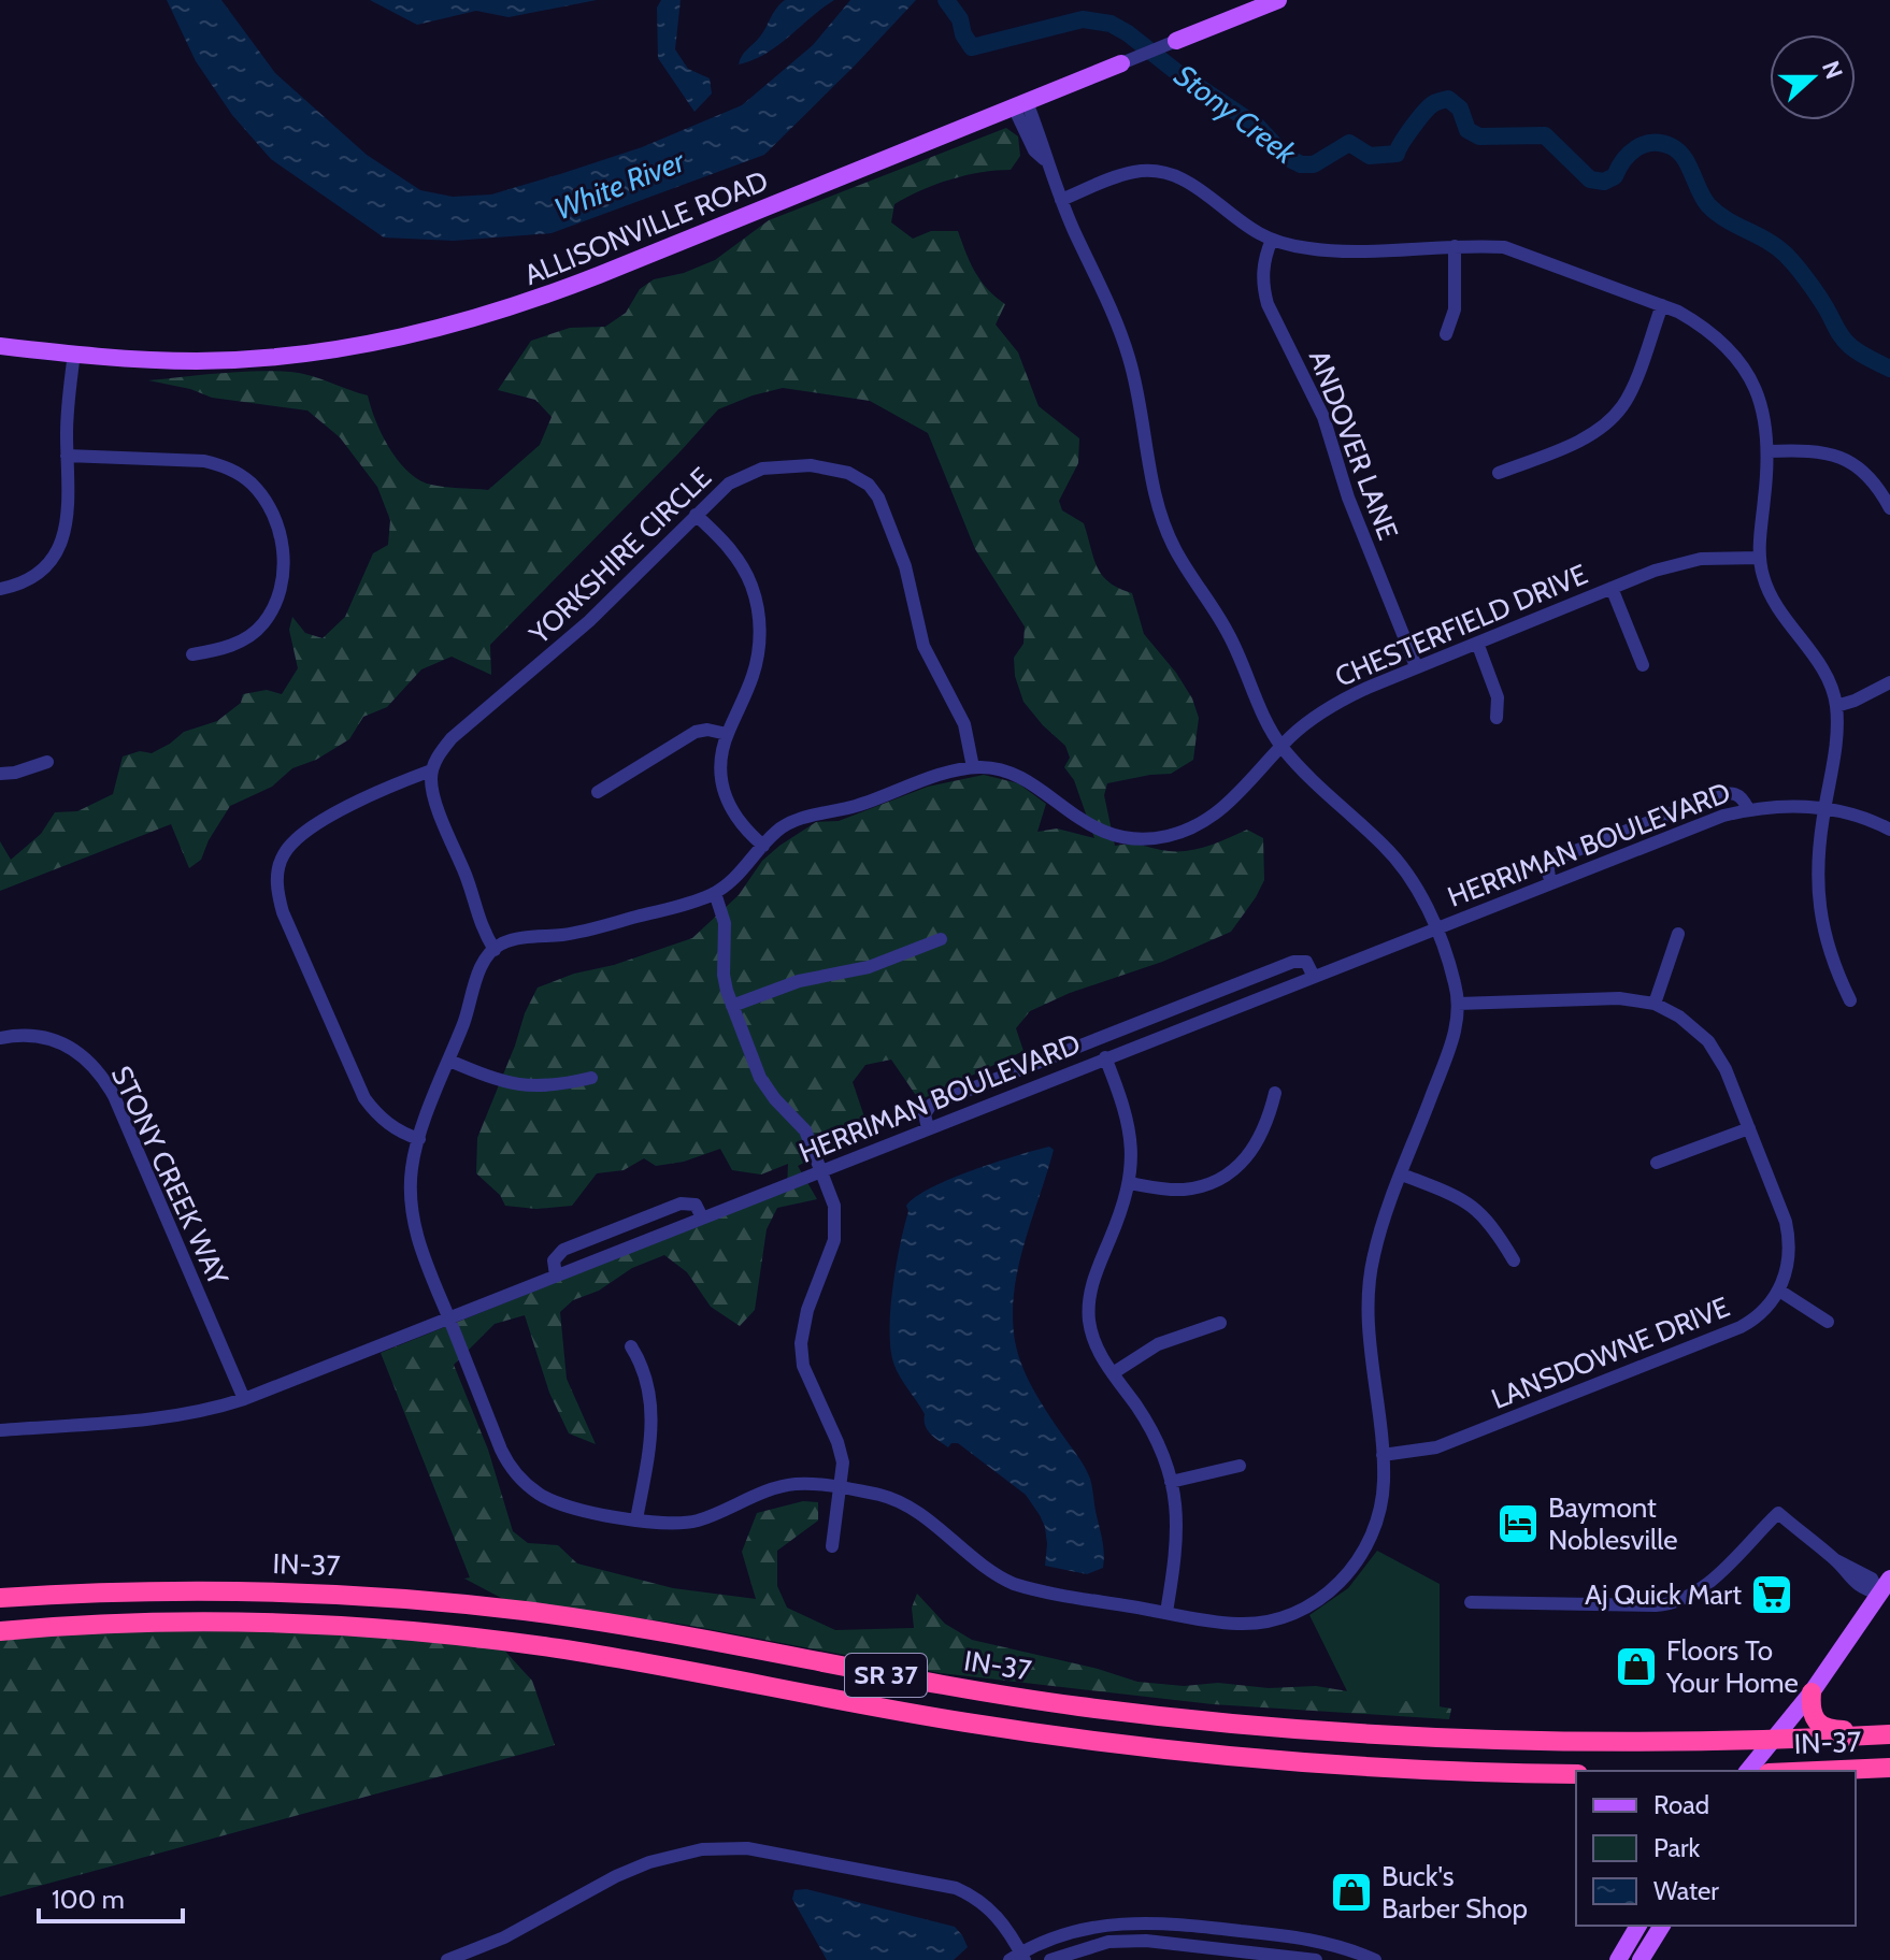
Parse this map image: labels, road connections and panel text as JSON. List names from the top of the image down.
{
  "streets": {
    "highway": ["IN-37", "SR 37"],
    "main road": ["ALLISONVILLE ROAD"],
    "street": [
      "ANDOVER LANE",
      "YORKSHIRE CIRCLE",
      "CHESTERFIELD DRIVE",
      "HERRIMAN BOULEVARD",
      "STONY CREEK WAY",
      "LANSDOWNE DRIVE"
    ]
  },
  "crossings": [
    ["ANDOVER LANE", "CHESTERFIELD DRIVE"],
    ["YORKSHIRE CIRCLE", "CHESTERFIELD DRIVE"],
    ["HERRIMAN BOULEVARD", "STONY CREEK WAY"]
  ],
  "water": ["Stony Creek", "White River"],
  "places": {
    "hotel": ["Baymont Noblesville"],
    "supermarket": ["Aj Quick Mart"],
    "shop": ["Floors To Your Home", "Buck's Barber Shop"]
  },
  "legend": ["Road", "Park", "Water"],
  "scale_bar": "100 m",
  "north": "right"
}
